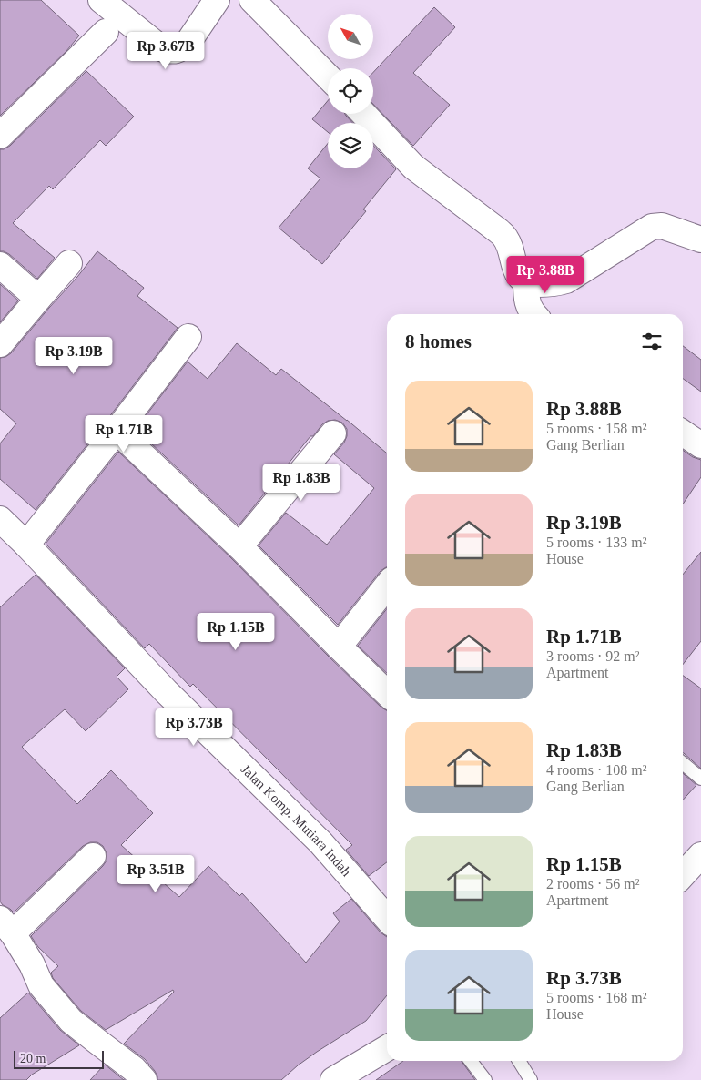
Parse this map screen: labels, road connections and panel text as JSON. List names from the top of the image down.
{
  "streets": {
    "street": ["Jalan Komp. Mutiara Indah"]
  },
  "scale_bar": "20 m",
  "north": "top left",
  "page": {
    "price": [
      "Rp 3.67B",
      "Rp 3.88B",
      "Rp 3.19B",
      "Rp 1.71B",
      "Rp 1.83B",
      "Rp 1.15B",
      "Rp 3.73B",
      "Rp 3.51B"
    ],
    "heading": "8 homes",
    "list": [
      {
        "name": "Rp 3.88B",
        "note": "5 rooms · 158 m² · Gang Berlian"
      },
      {
        "name": "Rp 3.19B",
        "note": "5 rooms · 133 m² · House"
      },
      {
        "name": "Rp 1.71B",
        "note": "3 rooms · 92 m² · Apartment"
      },
      {
        "name": "Rp 1.83B",
        "note": "4 rooms · 108 m² · Gang Berlian"
      },
      {
        "name": "Rp 1.15B",
        "note": "2 rooms · 56 m² · Apartment"
      },
      {
        "name": "Rp 3.73B",
        "note": "5 rooms · 168 m² · House"
      }
    ],
    "scale": "20 m"
  }
}
